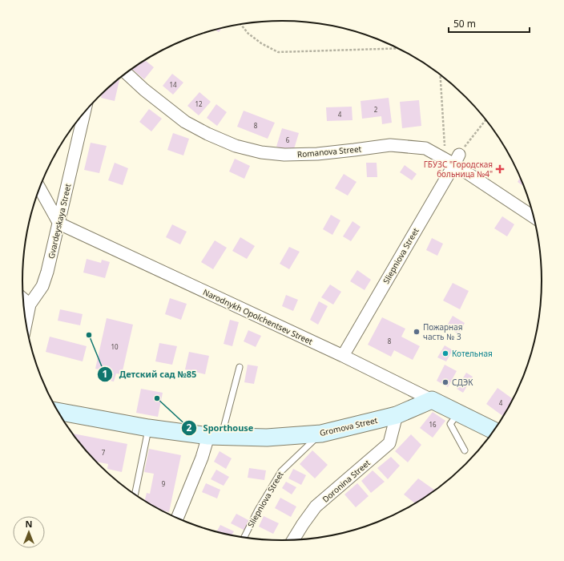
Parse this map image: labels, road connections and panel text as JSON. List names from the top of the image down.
{
  "streets": {
    "street": [
      "Romanova Street",
      "Gvardeyskaya Street",
      "Sliepniova Street",
      "Narodnykh Opolchentsev Street",
      "Gromova Street",
      "Doronina Street"
    ]
  },
  "crossings": [
    ["Romanova Street", "Sliepniova Street"],
    ["Gvardeyskaya Street", "Narodnykh Opolchentsev Street"],
    ["Sliepniova Street", "Narodnykh Opolchentsev Street"],
    ["Sliepniova Street", "Gromova Street"],
    ["Narodnykh Opolchentsev Street", "Gromova Street"],
    ["Gromova Street", "Doronina Street"]
  ],
  "places": {
    "health": ["ГБУЗС \"Городская больница №4\""],
    "other": [
      "Пожарная часть № 3",
      "Детский сад №85",
      "Котельная",
      "СДЭК",
      "Sporthouse"
    ]
  },
  "house_numbers": [
    "14",
    "12",
    "2",
    "4",
    "8",
    "6",
    "8",
    "10",
    "4",
    "16",
    "7",
    "9"
  ],
  "scale_bar": "50 m",
  "north": "top"
}
